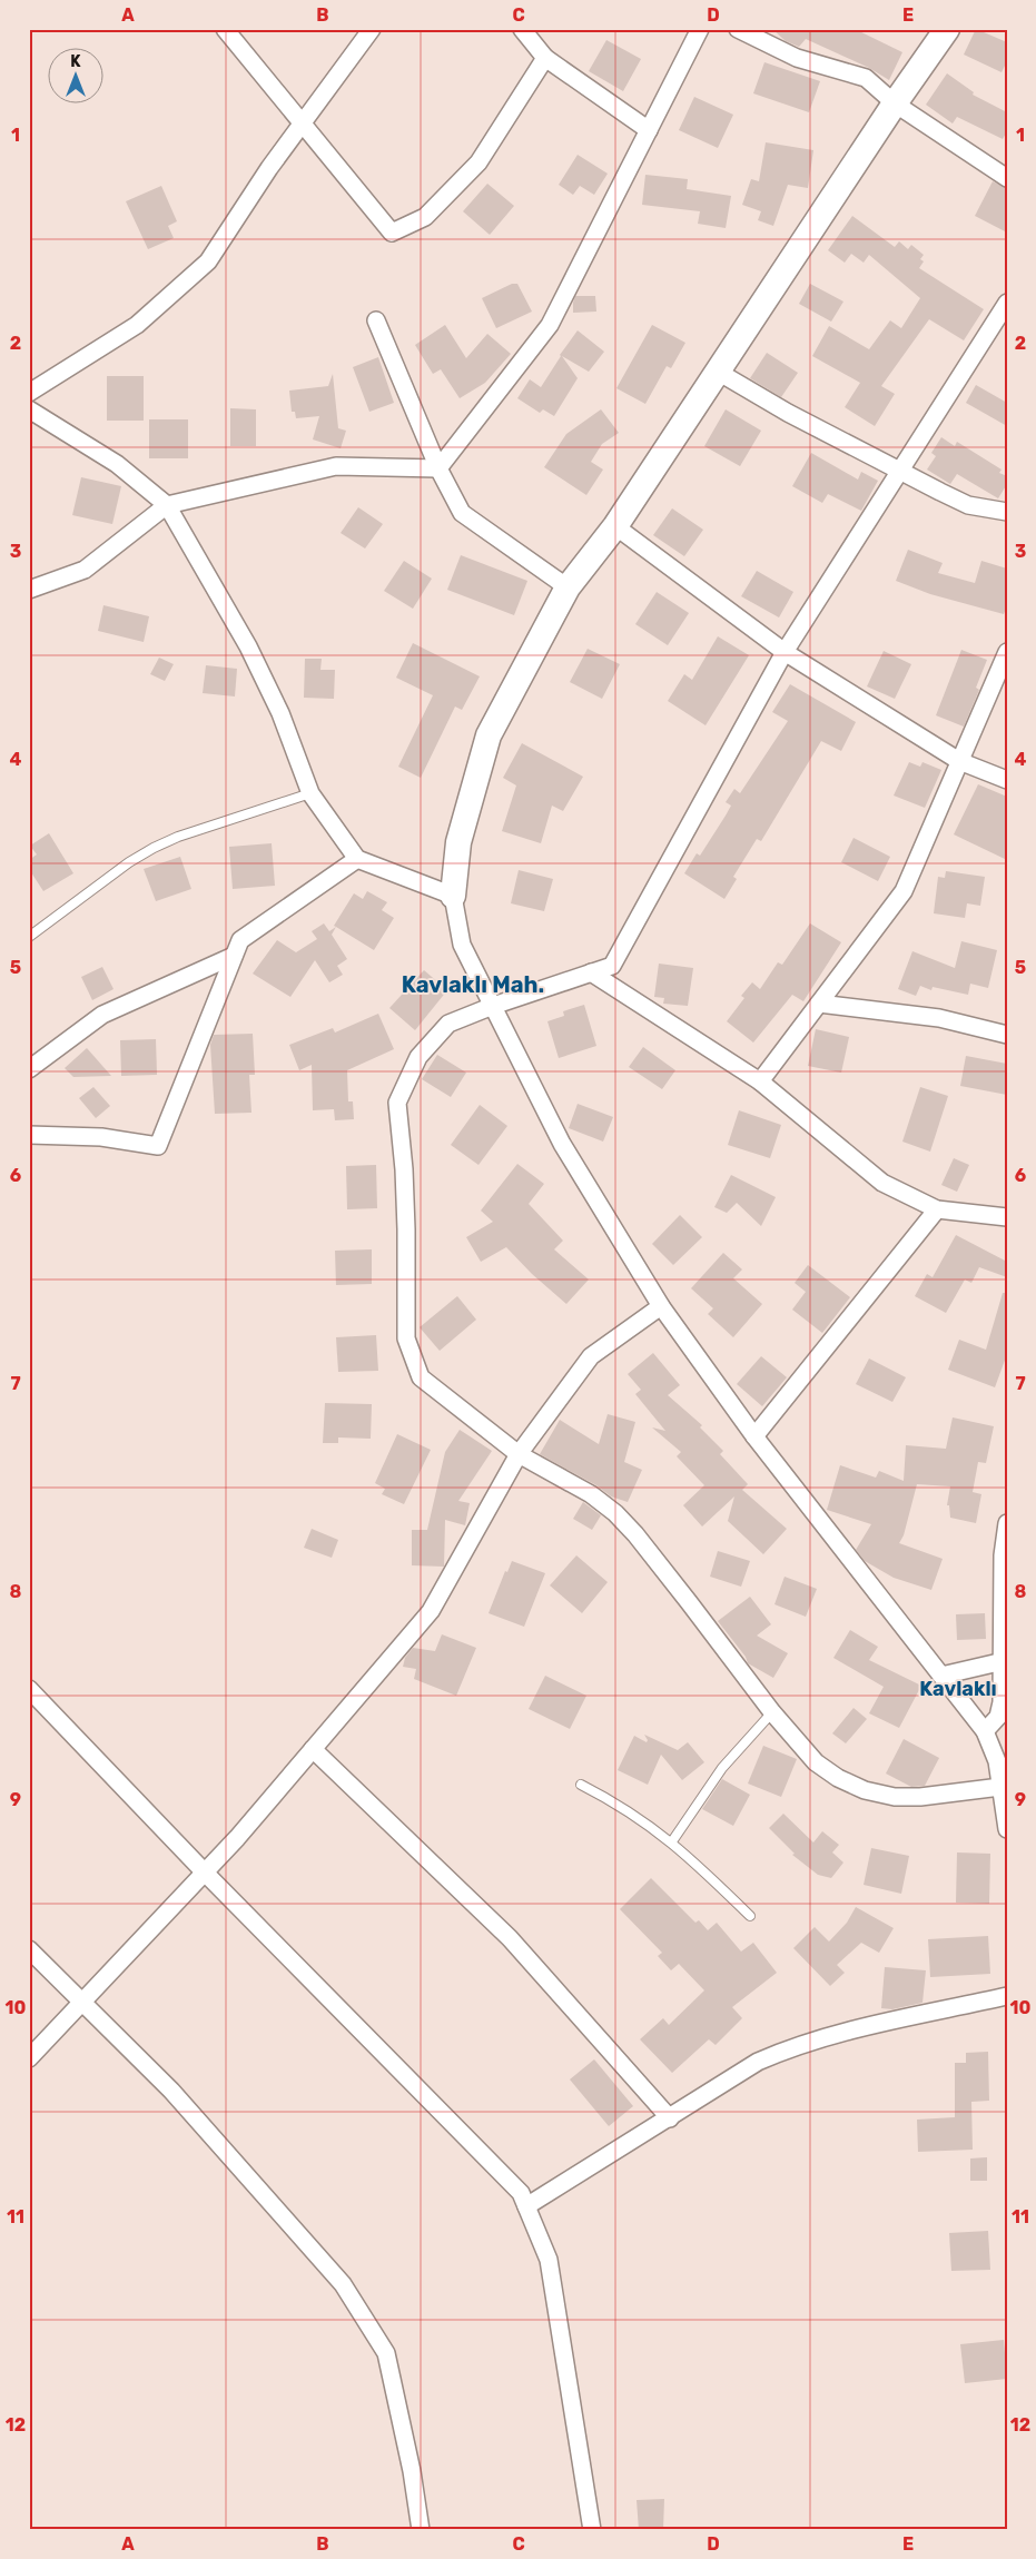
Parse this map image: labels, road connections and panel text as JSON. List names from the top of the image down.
{
  "districts": ["Kavlaklı Mah.", "Kavlaklı"],
  "north": "top",
  "grid": {
    "columns": [
      "A",
      "B",
      "C",
      "D",
      "E"
    ],
    "rows": [
      "1",
      "2",
      "3",
      "4",
      "5",
      "6",
      "7",
      "8",
      "9",
      "10",
      "11",
      "12"
    ]
  }
}
